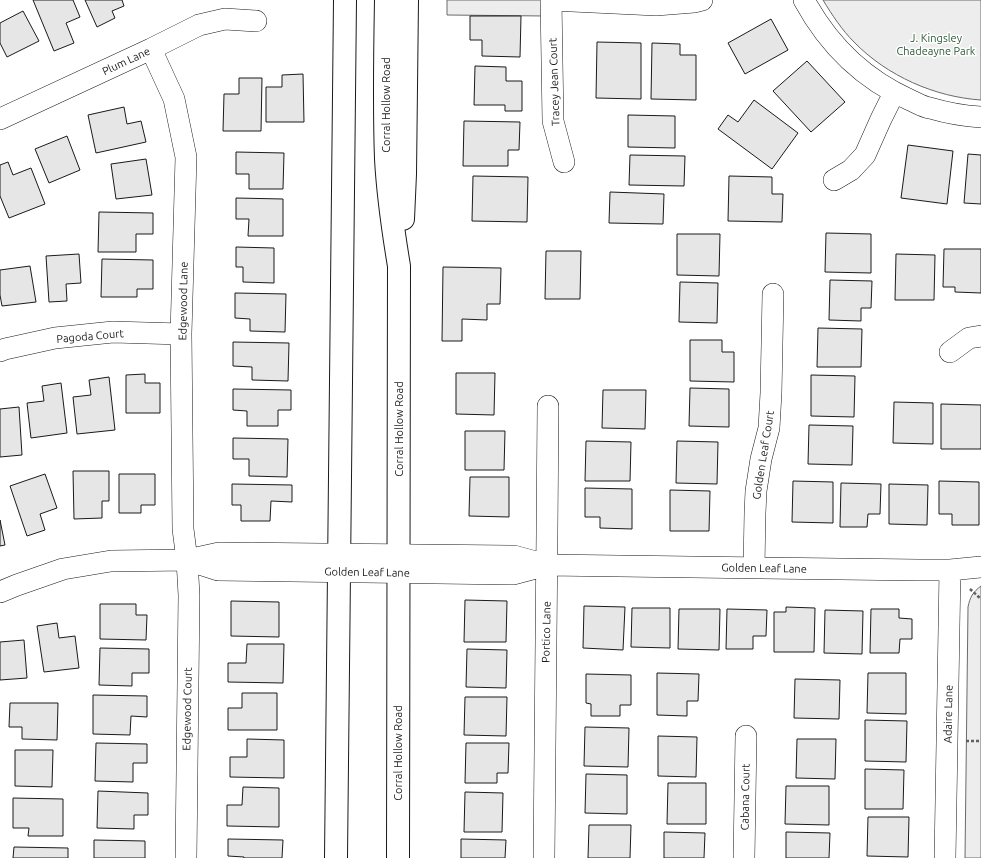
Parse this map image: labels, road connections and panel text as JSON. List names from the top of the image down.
{
  "streets": {
    "main road": ["Corral Hollow Road"],
    "street": [
      "Plum Lane",
      "Tracey Jean Court",
      "Edgewood Lane",
      "Pagoda Court",
      "Golden Leaf Court",
      "Golden Leaf Lane",
      "Portico Lane",
      "Edgewood Court",
      "Adaire Lane",
      "Cabana Court"
    ]
  },
  "crossings": [
    ["Plum Lane", "Edgewood Lane"],
    ["Corral Hollow Road", "Golden Leaf Lane"],
    ["Edgewood Lane", "Pagoda Court"],
    ["Edgewood Lane", "Golden Leaf Lane"],
    ["Edgewood Lane", "Edgewood Court"],
    ["Golden Leaf Court", "Golden Leaf Lane"],
    ["Golden Leaf Lane", "Portico Lane"],
    ["Golden Leaf Lane", "Edgewood Court"],
    ["Golden Leaf Lane", "Adaire Lane"]
  ],
  "parks": ["J. Kingsley Chadeayne Park"]
}
